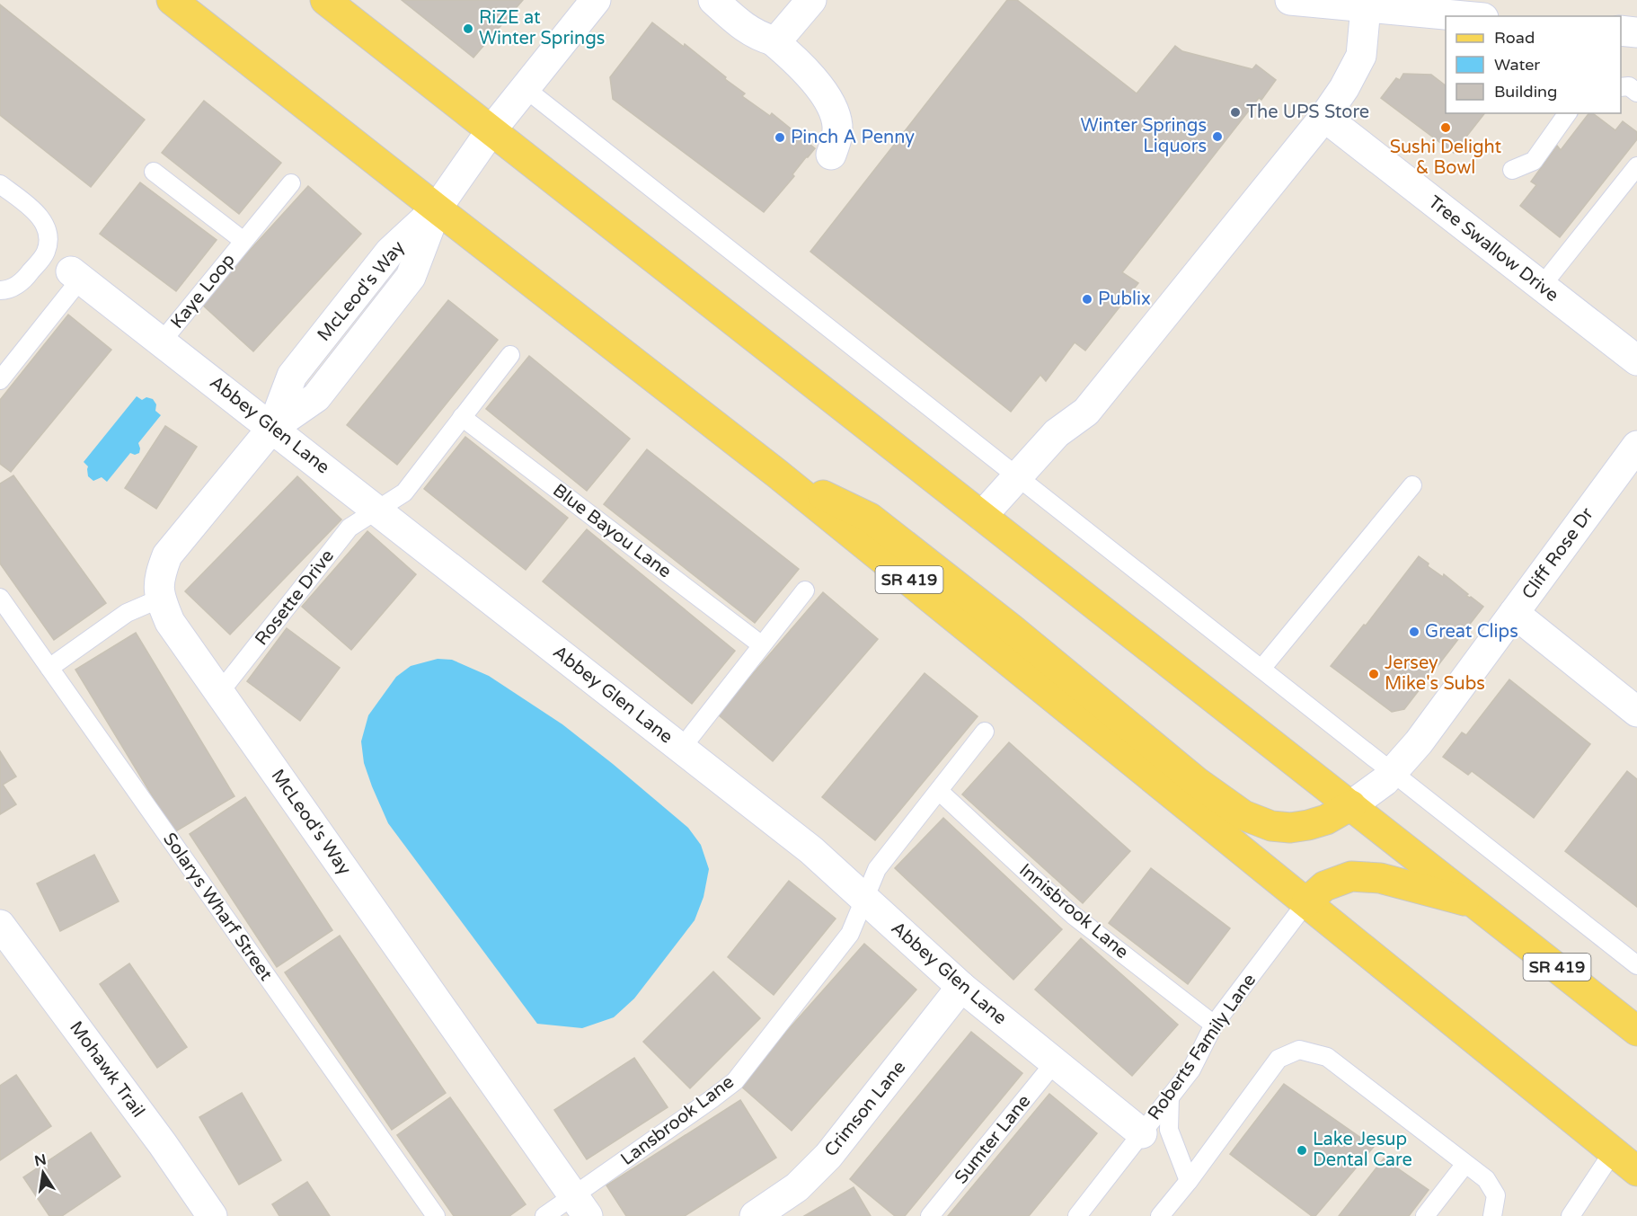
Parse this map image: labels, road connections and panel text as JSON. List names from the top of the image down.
{
  "streets": {
    "main road": ["SR 419"],
    "street": [
      "Tree Swallow Drive",
      "McLeod's Way",
      "Abbey Glen Lane",
      "Cliff Rose Dr",
      "Mohawk Trail",
      "Crimson Lane"
    ],
    "lane": [
      "Kaye Loop",
      "Blue Bayou Lane",
      "Rosette Drive",
      "Solarys Wharf Street",
      "Innisbrook Lane",
      "Roberts Family Lane",
      "Lansbrook Lane",
      "Sumter Lane"
    ]
  },
  "crossings": [
    ["Kaye Loop", "Abbey Glen Lane"],
    ["McLeod's Way", "Abbey Glen Lane"],
    ["McLeod's Way", "SR 419"],
    ["McLeod's Way", "Rosette Drive"],
    ["McLeod's Way", "Lansbrook Lane"],
    ["Abbey Glen Lane", "Rosette Drive"],
    ["Abbey Glen Lane", "Roberts Family Lane"],
    ["Abbey Glen Lane", "Crimson Lane"],
    ["Abbey Glen Lane", "Lansbrook Lane"],
    ["Abbey Glen Lane", "Sumter Lane"],
    ["Cliff Rose Dr", "SR 419"],
    ["SR 419", "Roberts Family Lane"],
    ["Innisbrook Lane", "Roberts Family Lane"]
  ],
  "places": [
    "RiZE at Winter Springs",
    "The UPS Store",
    "Sushi Delight & Bowl",
    "Winter Springs Liquors",
    "Pinch A Penny",
    "Publix",
    "Great Clips",
    "Jersey Mike's Subs",
    "Lake Jesup Dental Care"
  ],
  "legend": ["Road", "Water", "Building"],
  "north": "top"
}
